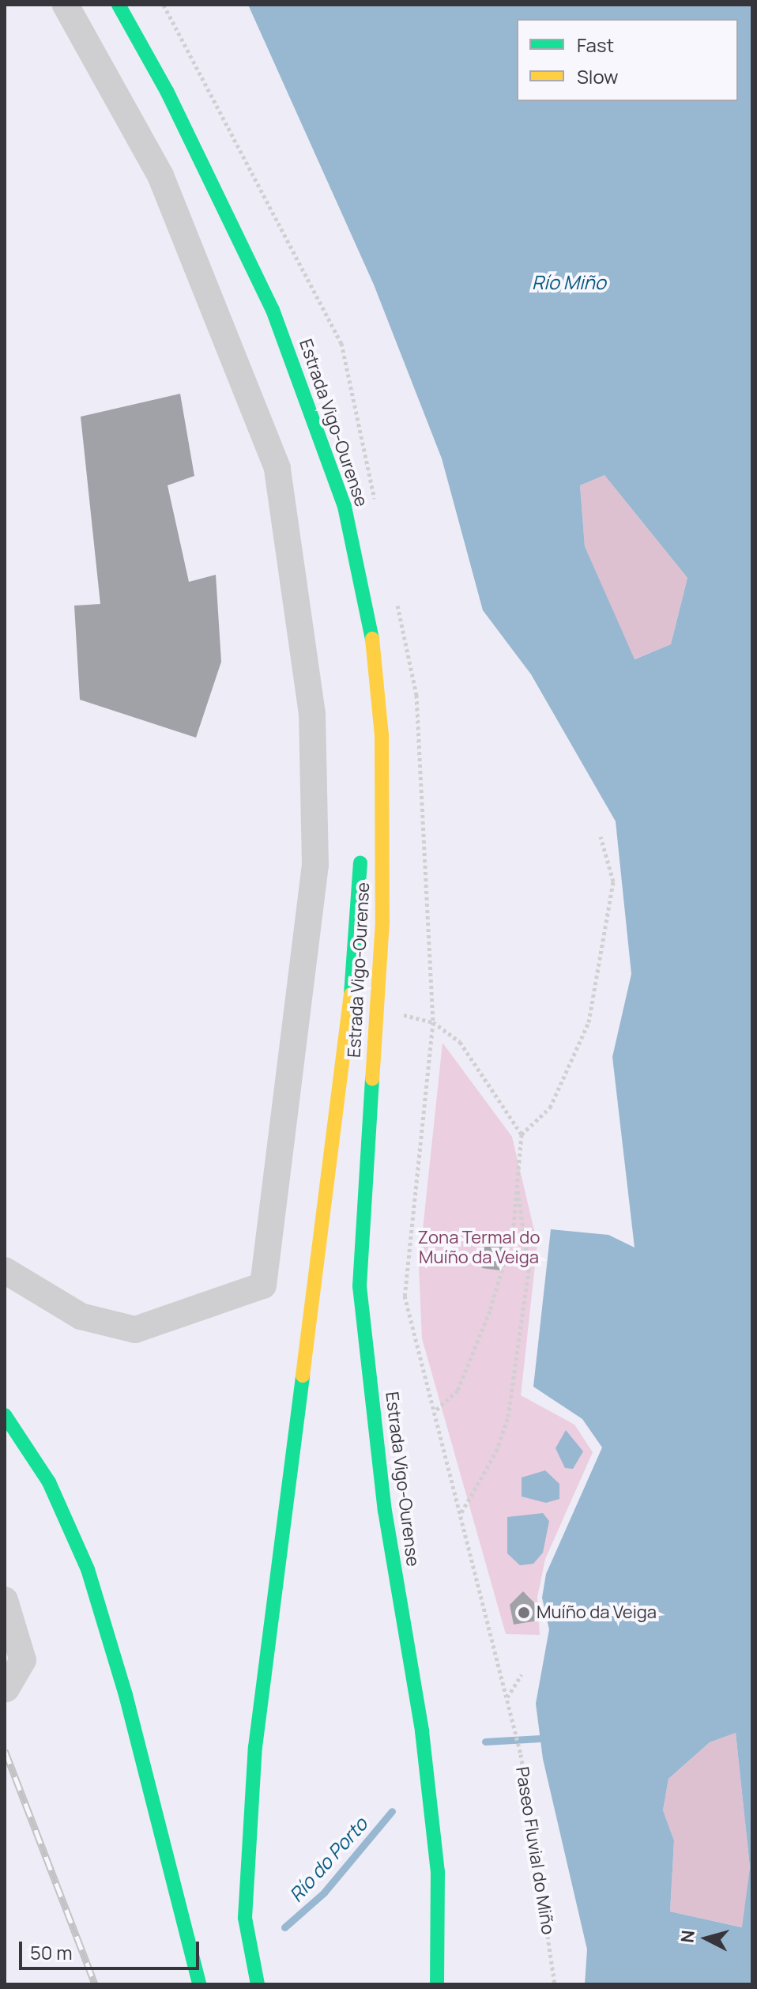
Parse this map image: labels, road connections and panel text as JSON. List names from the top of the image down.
{
  "streets": {
    "highway": ["Estrada Vigo-Ourense"],
    "path": ["Paseo Fluvial do Miño"]
  },
  "water": ["Río Miño", "Río do Porto"],
  "parks": ["Zona Termal do Muíño da Veiga"],
  "places": ["Muíño da Veiga"],
  "legend": ["Fast", "Slow"],
  "scale_bar": "50 m",
  "north": "left"
}
